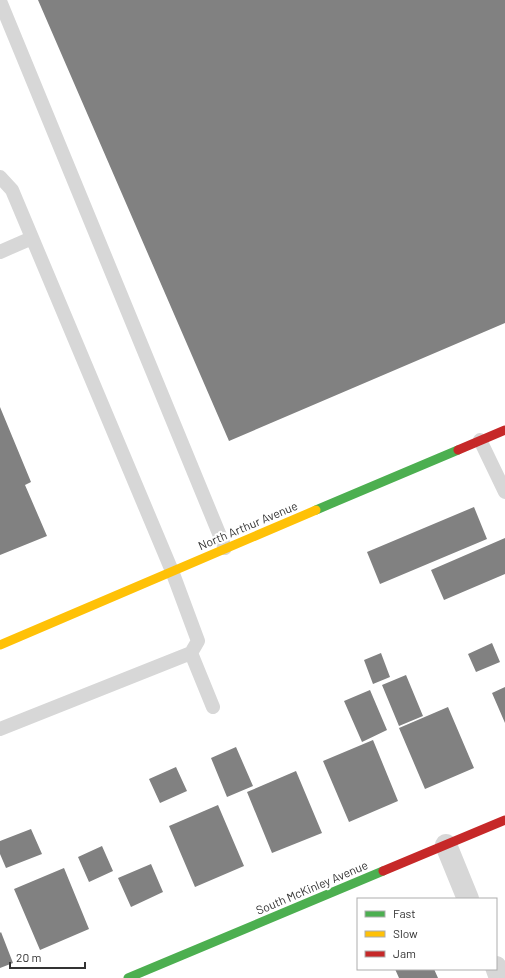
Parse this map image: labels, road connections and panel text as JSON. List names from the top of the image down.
{
  "streets": {
    "street": ["North Arthur Avenue", "South McKinley Avenue"]
  },
  "legend": ["Fast", "Slow", "Jam"],
  "scale_bar": "20 m"
}
